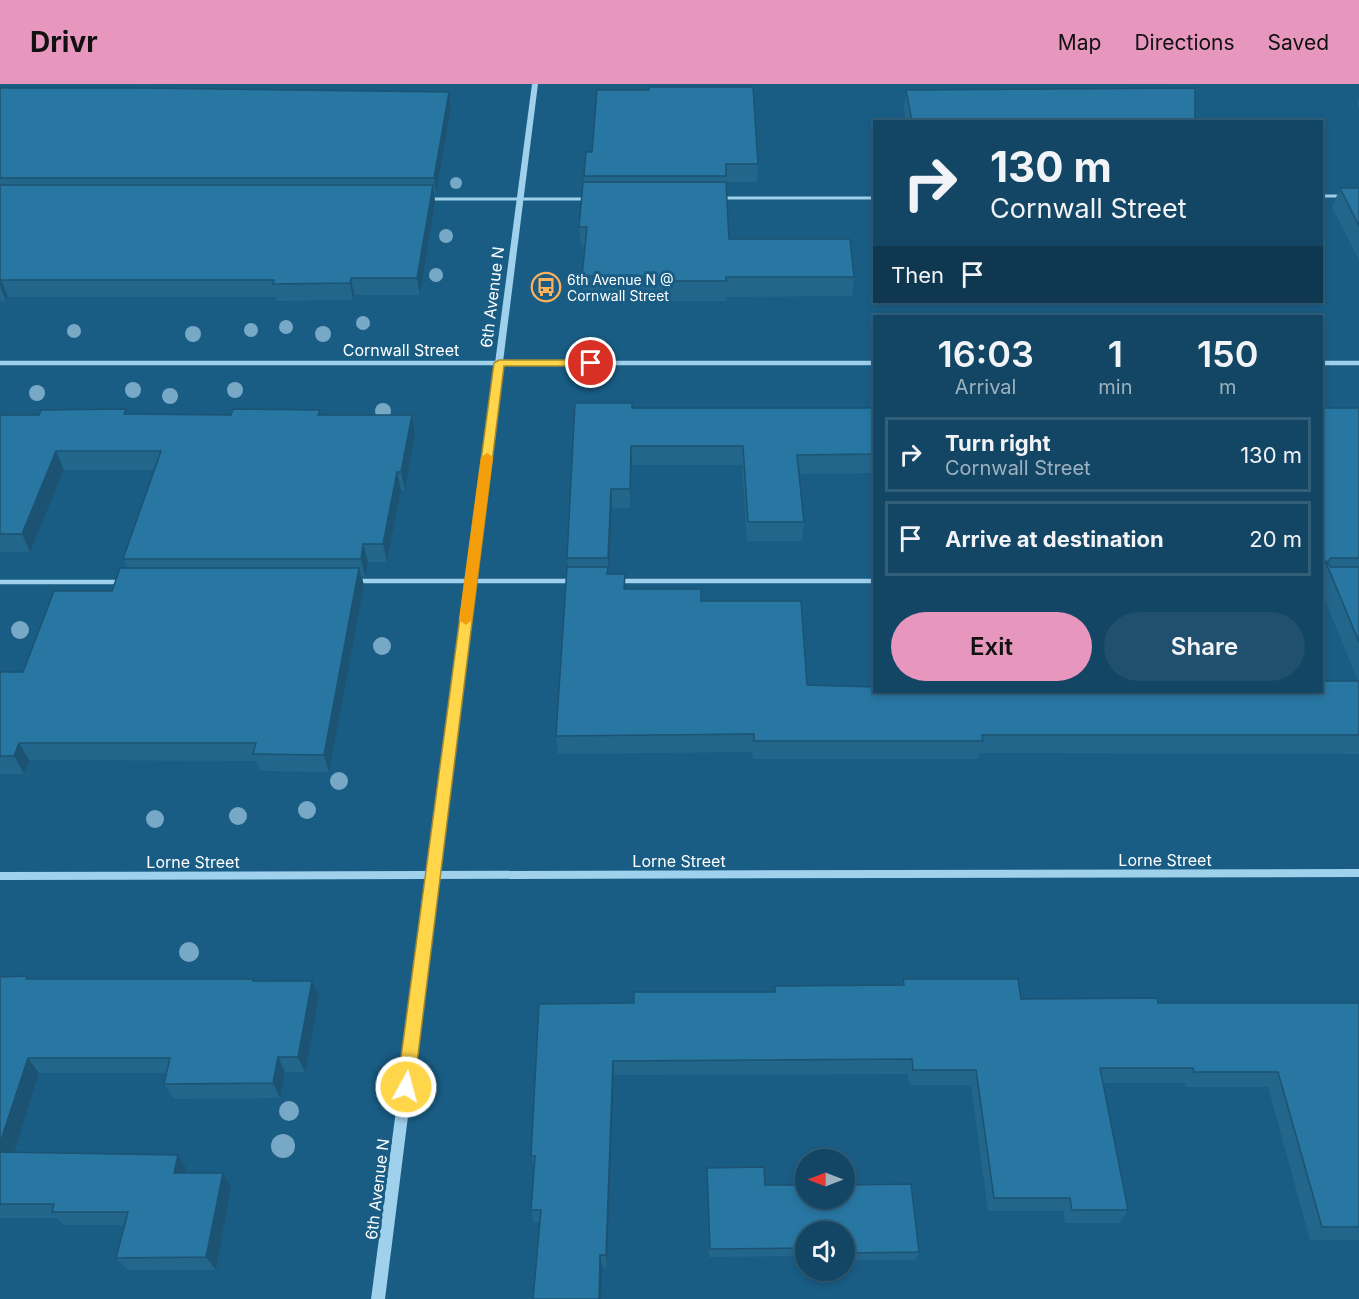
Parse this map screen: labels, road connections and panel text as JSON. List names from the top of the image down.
{
  "streets": {
    "street": ["6th Avenue N", "Cornwall Street", "Lorne Street"]
  },
  "crossings": [
    ["6th Avenue N", "Cornwall Street"],
    ["6th Avenue N", "Lorne Street"]
  ],
  "places": {
    "bus stop": ["6th Avenue N @ Cornwall Street"]
  },
  "north": "left",
  "page": {
    "header": "Drivr",
    "nav": ["Map", "Directions", "Saved"],
    "turn": ["130 m", "Cornwall Street"],
    "then": "Then",
    "eta": [
      "16:03",
      "Arrival",
      "1",
      "min",
      "150",
      "m"
    ],
    "list": [
      {
        "name": "Turn right",
        "note": "Cornwall Street",
        "value": "130 m"
      },
      {
        "name": "Arrive at destination",
        "value": "20 m"
      }
    ],
    "buttons": ["Exit", "Share"]
  }
}
